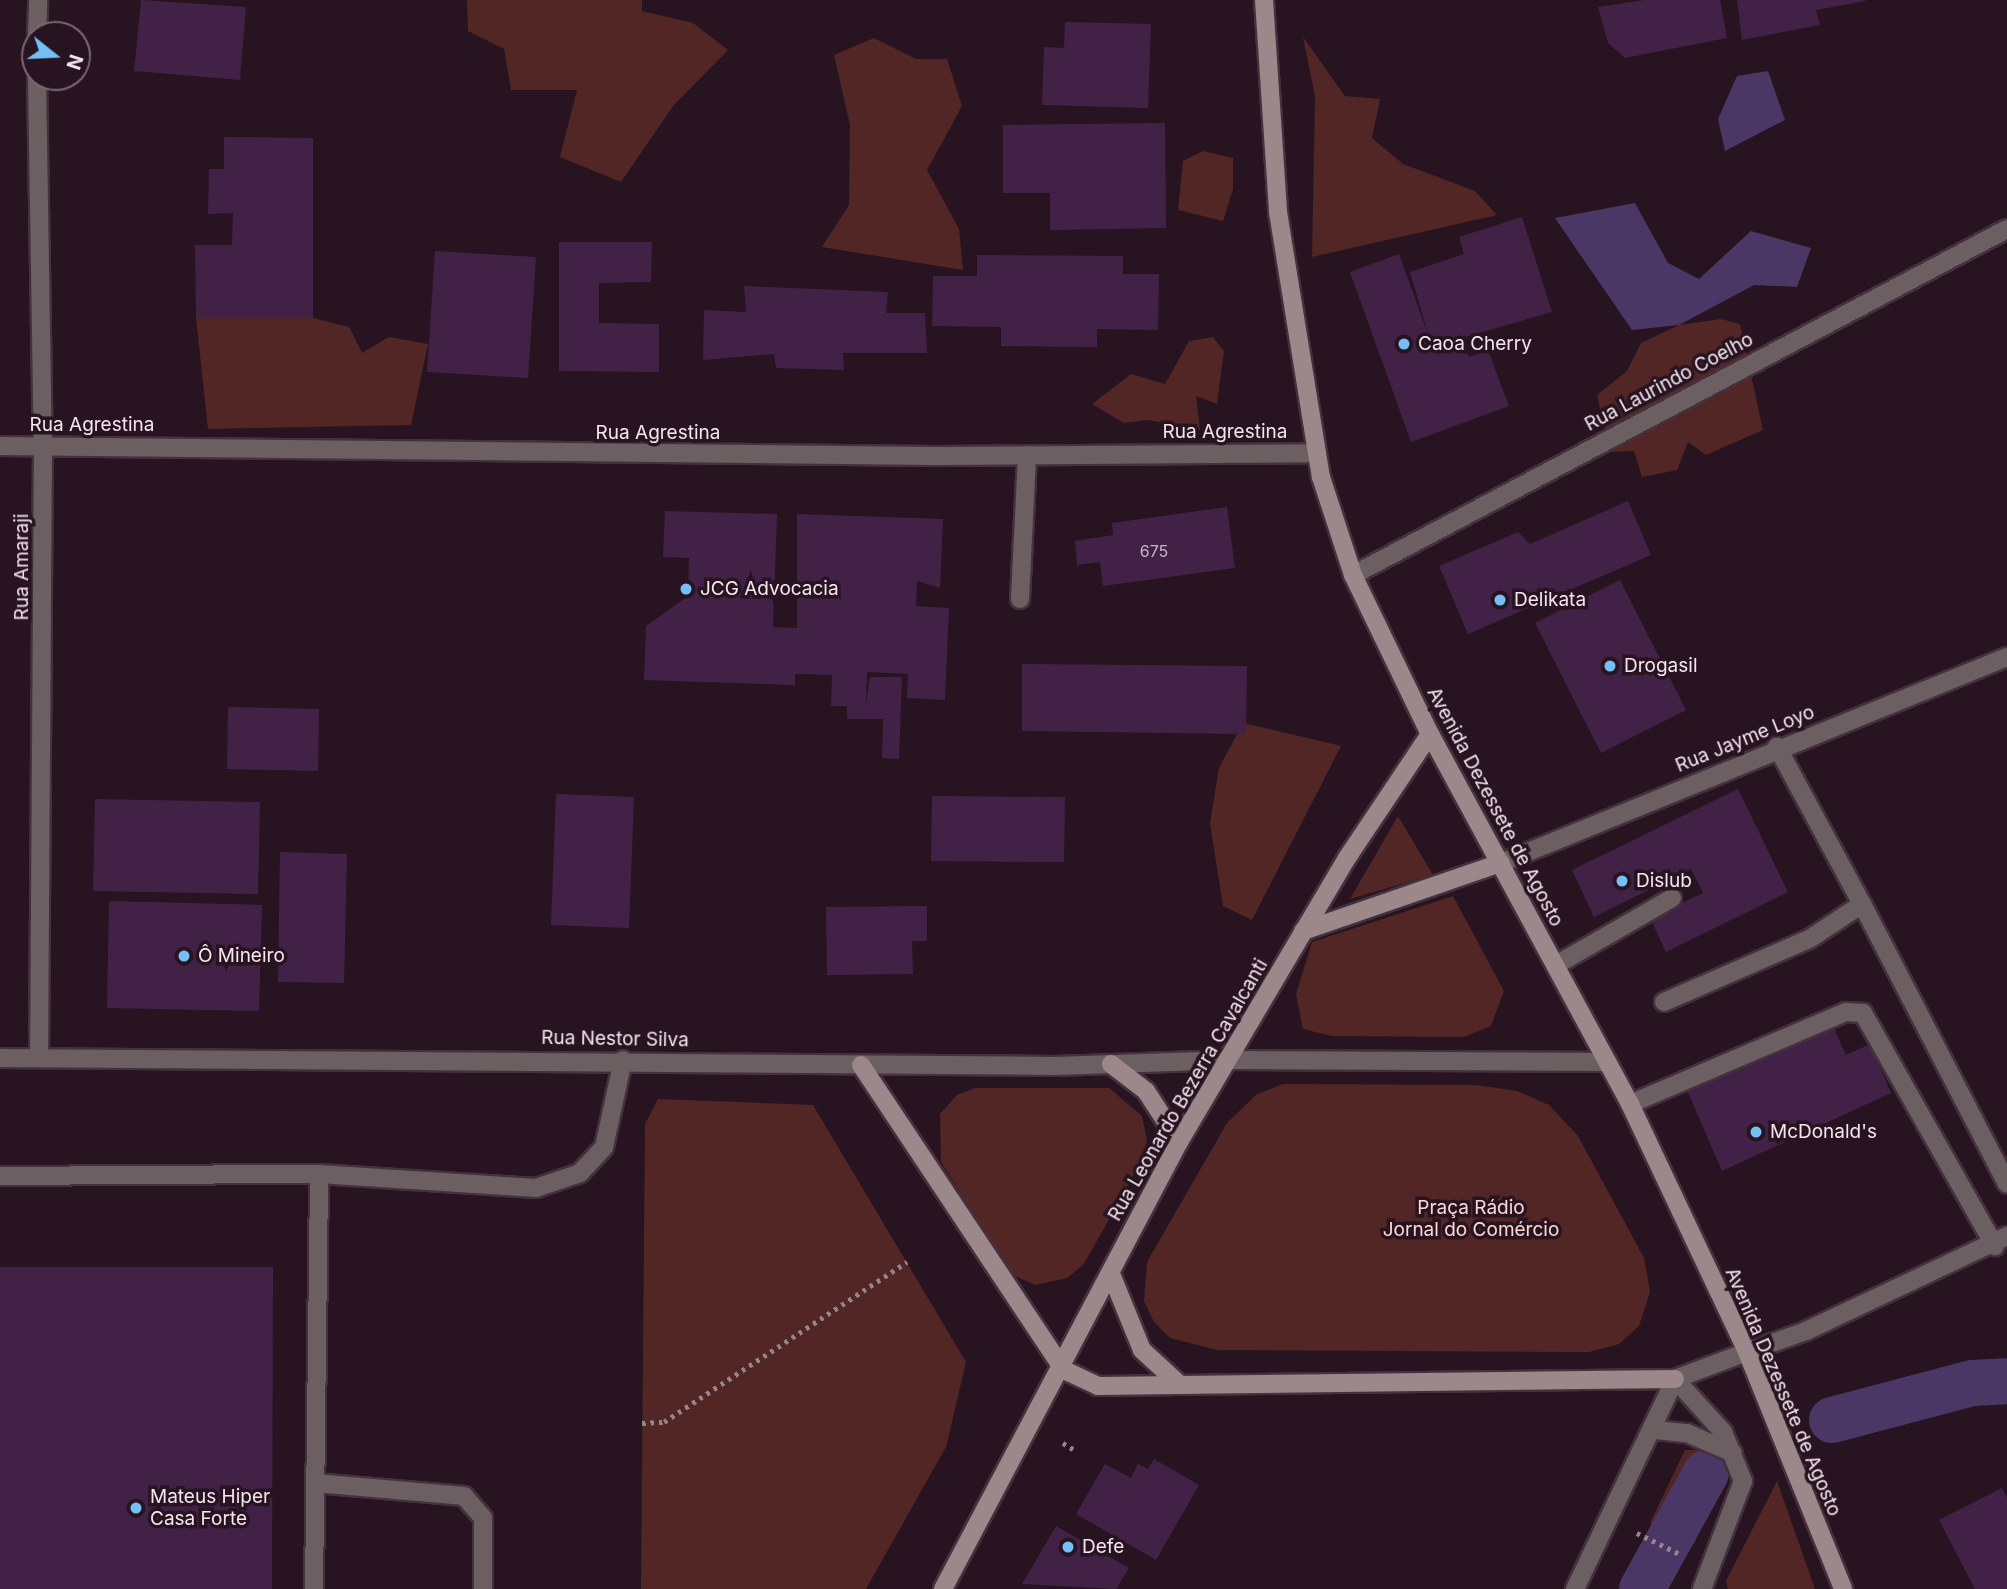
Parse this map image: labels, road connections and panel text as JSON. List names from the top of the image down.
{
  "streets": {
    "main road": ["Avenida Dezessete de Agosto", "Rua Leonardo Bezerra Cavalcanti"],
    "street": [
      "Rua Laurindo Coelho",
      "Rua Agrestina",
      "Rua Amaraji",
      "Rua Jayme Loyo",
      "Rua Nestor Silva"
    ]
  },
  "crossings": [
    ["Rua Laurindo Coelho", "Avenida Dezessete de Agosto"],
    ["Rua Agrestina", "Rua Amaraji"],
    ["Rua Agrestina", "Avenida Dezessete de Agosto"],
    ["Rua Amaraji", "Rua Nestor Silva"],
    ["Rua Jayme Loyo", "Avenida Dezessete de Agosto"],
    ["Avenida Dezessete de Agosto", "Rua Nestor Silva"],
    ["Avenida Dezessete de Agosto", "Rua Leonardo Bezerra Cavalcanti"],
    ["Rua Nestor Silva", "Rua Leonardo Bezerra Cavalcanti"]
  ],
  "parks": ["Praça Rádio Jornal do Comércio"],
  "places": [
    "Caoa Cherry",
    "JCG Advocacia",
    "Delikata",
    "Drogasil",
    "Dislub",
    "Ô Mineiro",
    "McDonald's",
    "Mateus Hiper Casa Forte",
    "Defe"
  ],
  "house_numbers": ["675"],
  "north": "right"
}
